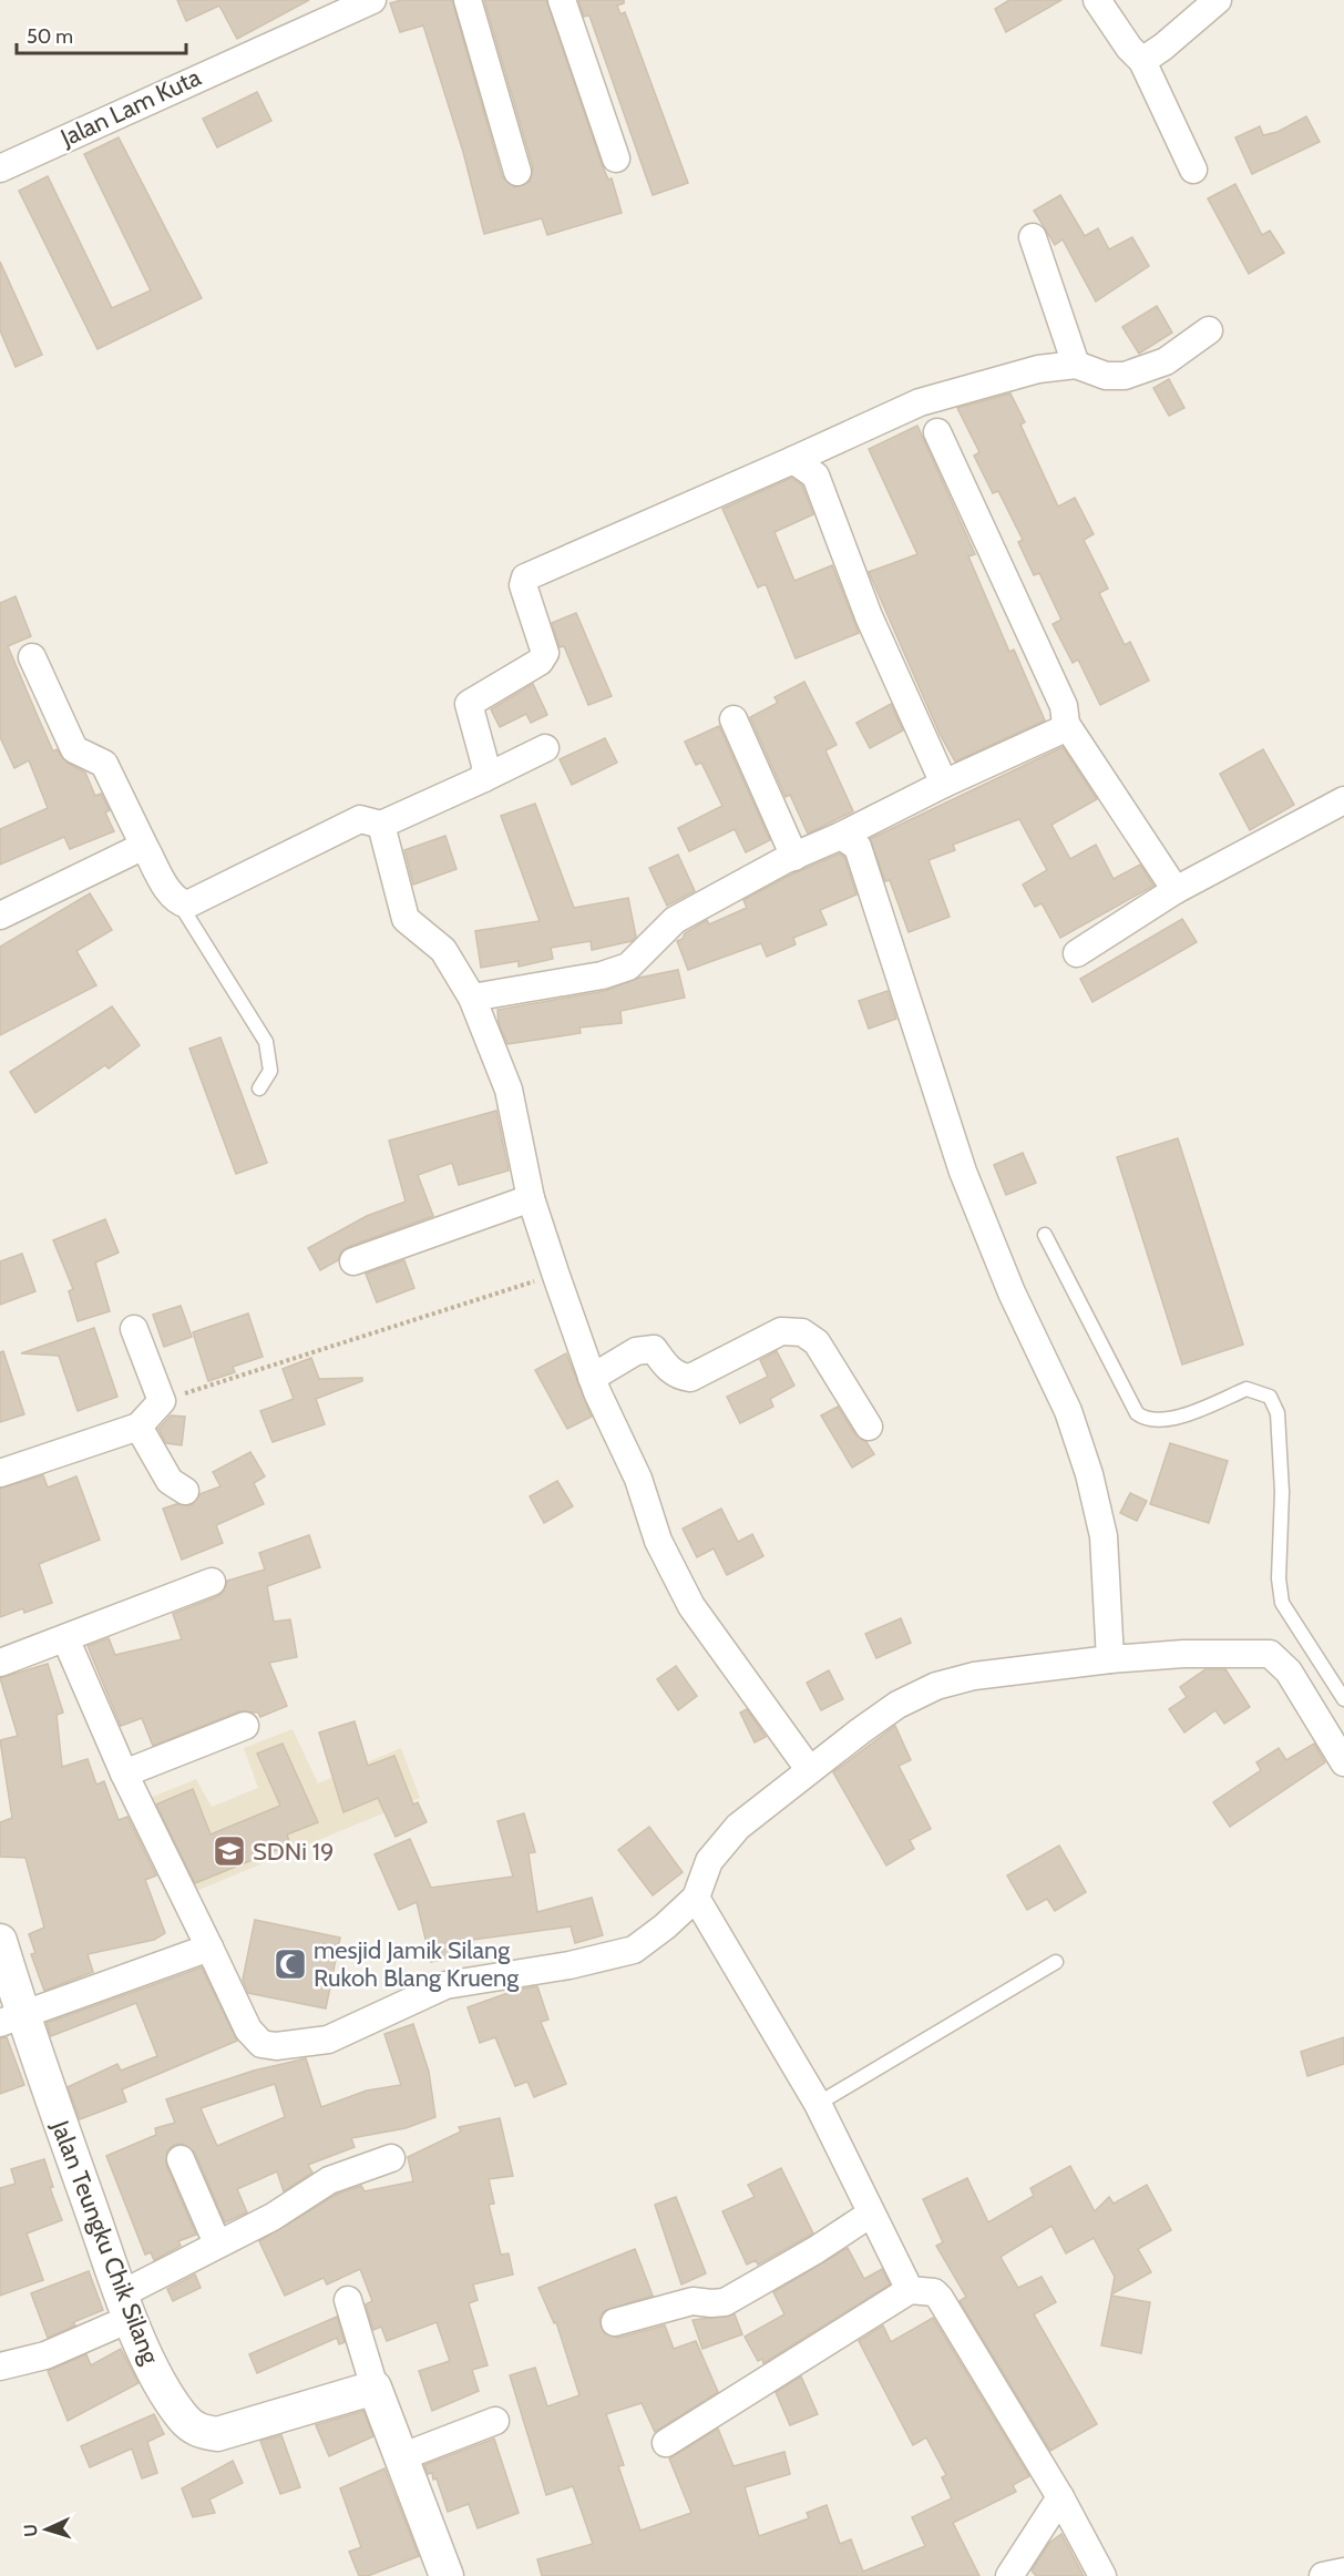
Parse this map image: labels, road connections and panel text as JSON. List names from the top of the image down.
{
  "streets": {
    "street": ["Jalan Lam Kuta", "Jalan Teungku Chik Silang"]
  },
  "places": {
    "school or university": ["SDNi 19"],
    "mosque": ["mesjid Jamik Silang Rukoh Blang Krueng"]
  },
  "scale_bar": "50 m",
  "north": "left"
}
